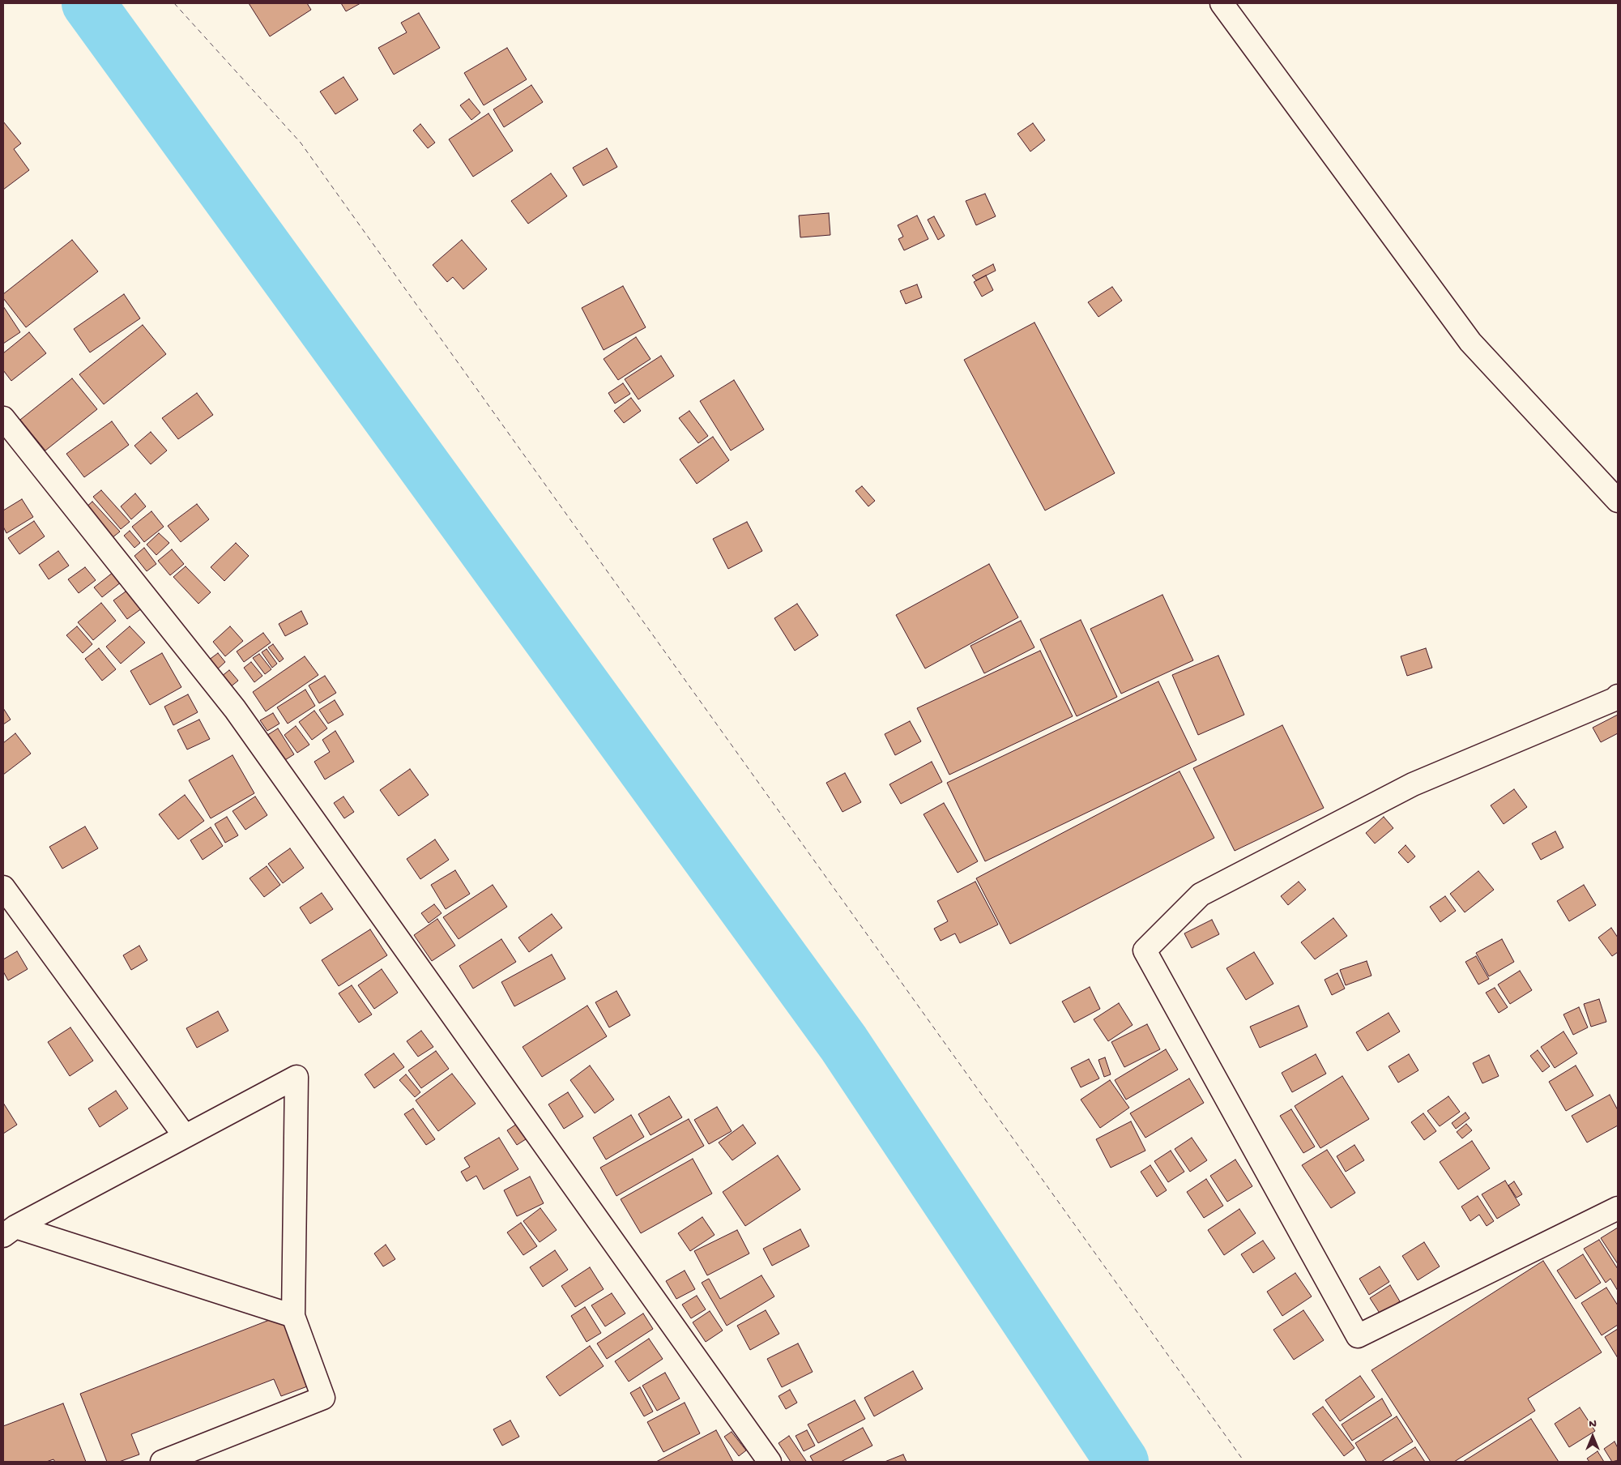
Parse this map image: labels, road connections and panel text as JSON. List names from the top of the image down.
{
  "north": "top"
}
